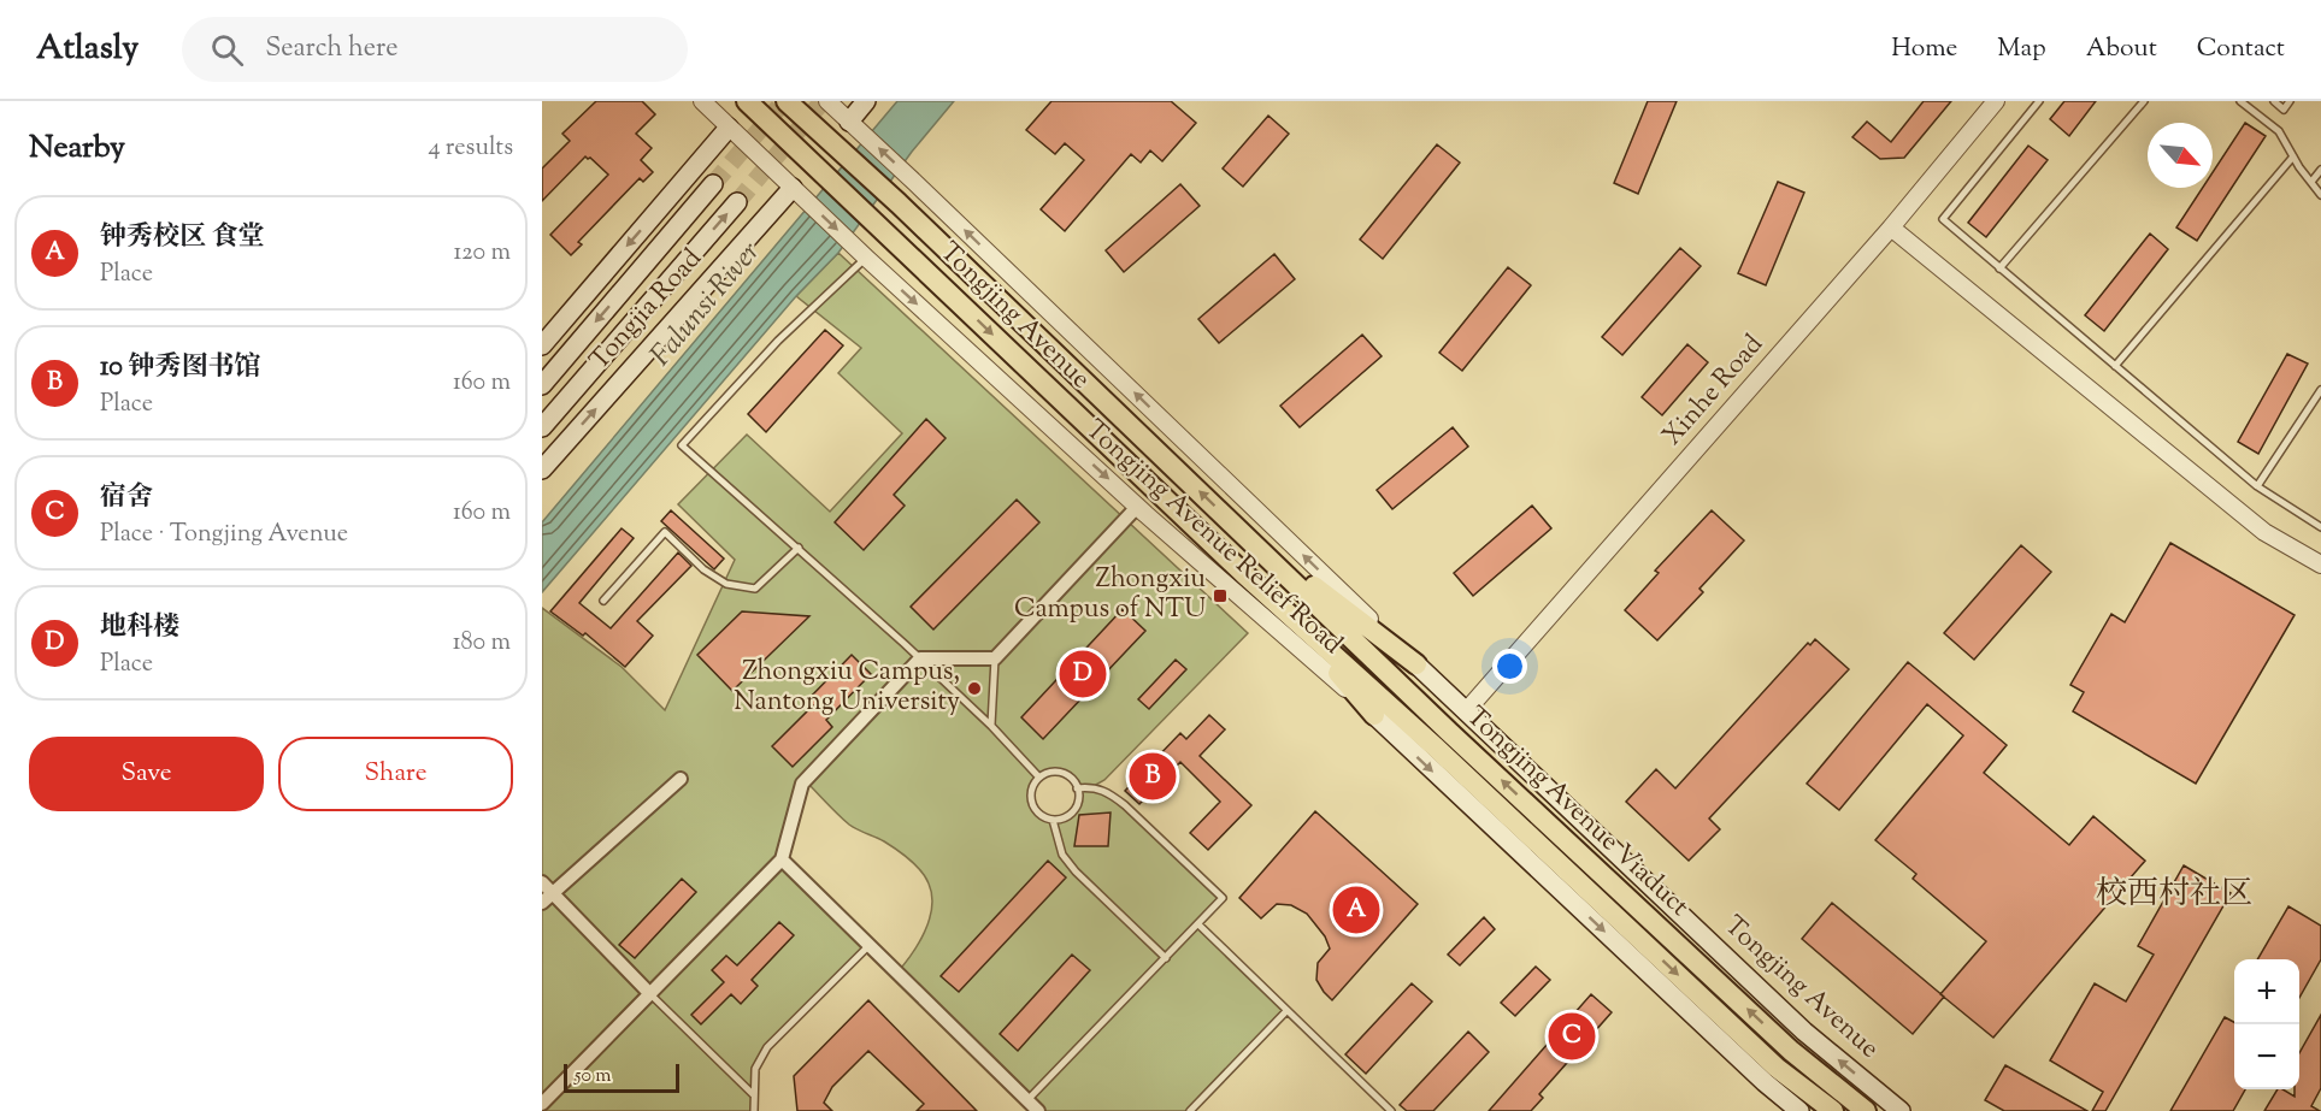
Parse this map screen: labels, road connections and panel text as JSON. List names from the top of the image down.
{
  "streets": {
    "highway": ["Tongjing Avenue", "Tongjing Avenue Viaduct"],
    "main road": ["Tongjia Road"],
    "street": ["Xinhe Road", "Tongjing Avenue Relief Road"]
  },
  "crossings": [
    ["Tongjia Road", "Tongjing Avenue Relief Road"],
    ["Tongjing Avenue", "Xinhe Road"],
    ["Tongjing Avenue", "Tongjing Avenue Relief Road"],
    ["Tongjing Avenue", "Tongjing Avenue Viaduct"]
  ],
  "districts": ["校西村社区"],
  "water": ["Falunsi River"],
  "places": {
    "transit": ["Zhongxiu Campus of NTU"],
    "other": ["Zhongxiu Campus, Nantong University"]
  },
  "scale_bar": "50 m",
  "north": "bottom right",
  "page": {
    "header": "Atlasly",
    "search": "Search here",
    "nav": [
      "Home",
      "Map",
      "About",
      "Contact"
    ],
    "heading": ["Nearby", "4 results"],
    "list": [
      {
        "mark": "A",
        "name": "钟秀校区 食堂",
        "note": "Place",
        "value": "120 m"
      },
      {
        "mark": "B",
        "name": "10 钟秀图书馆",
        "note": "Place",
        "value": "160 m"
      },
      {
        "mark": "C",
        "name": "宿舍",
        "note": "Place · Tongjing Avenue",
        "value": "160 m"
      },
      {
        "mark": "D",
        "name": "地科楼",
        "note": "Place",
        "value": "180 m"
      }
    ],
    "pins": [
      "D",
      "B",
      "A",
      "C"
    ],
    "buttons": ["Save", "Share"],
    "map_buttons": ["+", "−"],
    "scale": "50 m"
  }
}
